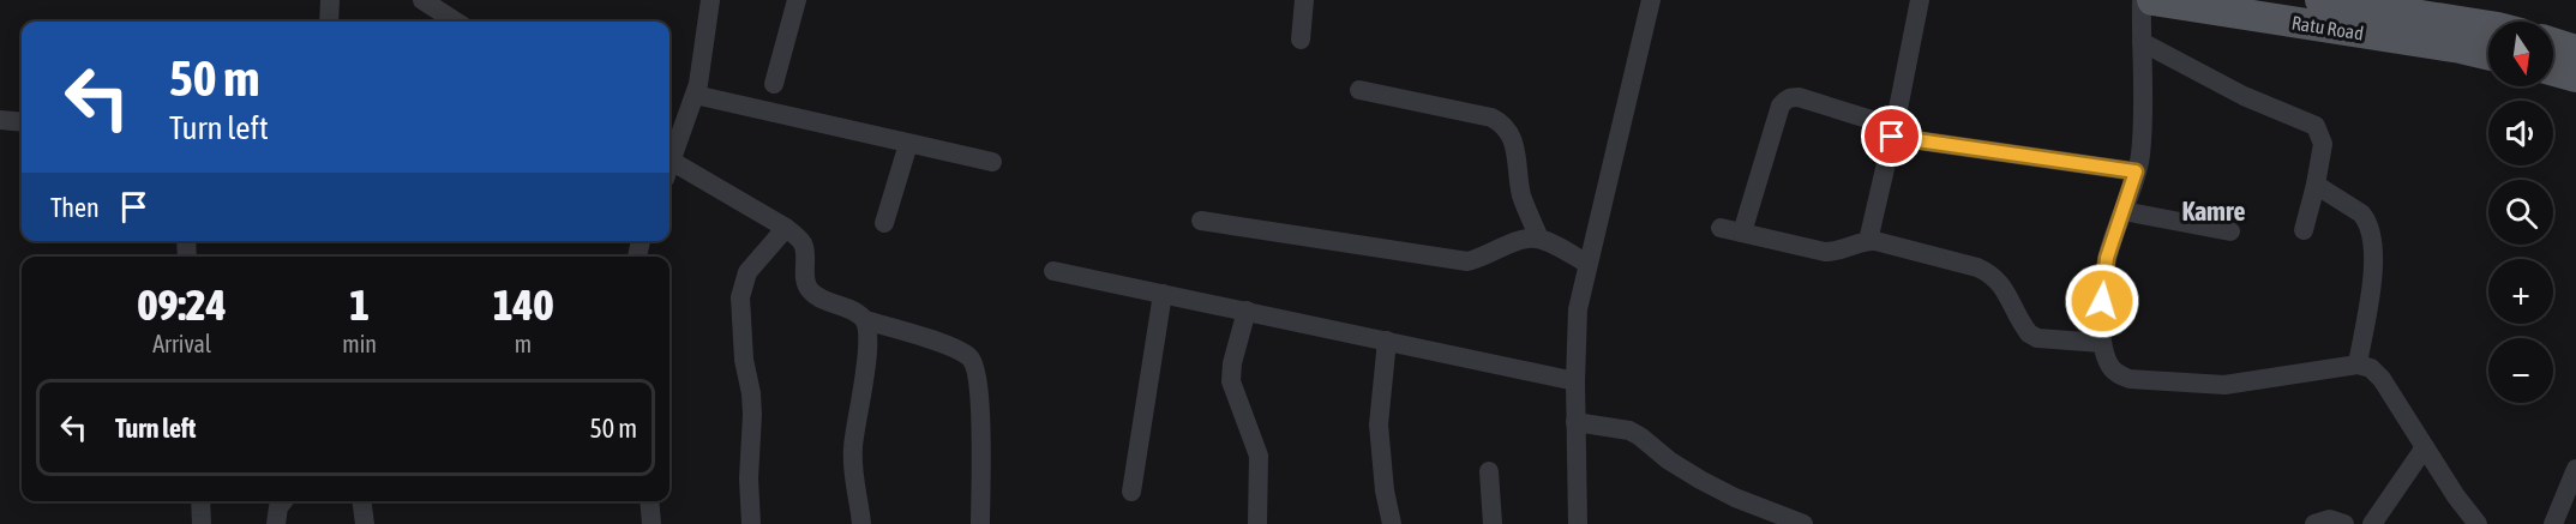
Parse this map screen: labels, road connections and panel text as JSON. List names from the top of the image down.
{
  "streets": {
    "main road": ["Ratu Road"]
  },
  "districts": ["Kamre"],
  "north": "bottom",
  "page": {
    "map_buttons": ["+", "−"],
    "turn": ["50 m", "Turn left"],
    "then": "Then",
    "eta": [
      "09:24",
      "Arrival",
      "1",
      "min",
      "140",
      "m"
    ],
    "list": [
      {
        "name": "Turn left",
        "value": "50 m"
      }
    ]
  }
}
